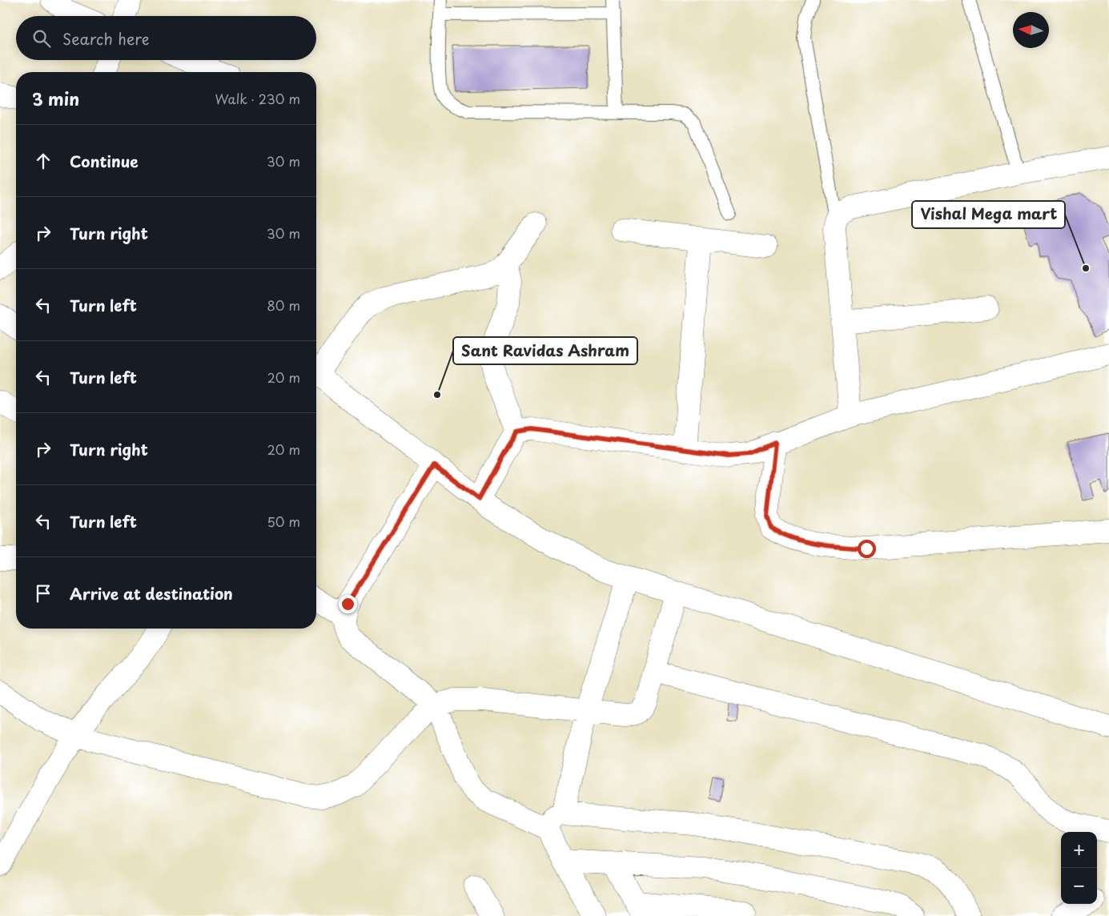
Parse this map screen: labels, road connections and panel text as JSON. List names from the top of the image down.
{
  "places": ["Vishal Mega mart", "Sant Ravidas Ashram"],
  "north": "left",
  "page": {
    "search": "Search here",
    "heading": ["3 min", "Walk · 230 m"],
    "list": [
      ["Continue", "30 m"],
      ["Turn right", "30 m"],
      ["Turn left", "80 m"],
      ["Turn left", "20 m"],
      ["Turn right", "20 m"],
      ["Turn left", "50 m"],
      "Arrive at destination"
    ],
    "map_buttons": ["+", "−"]
  }
}
